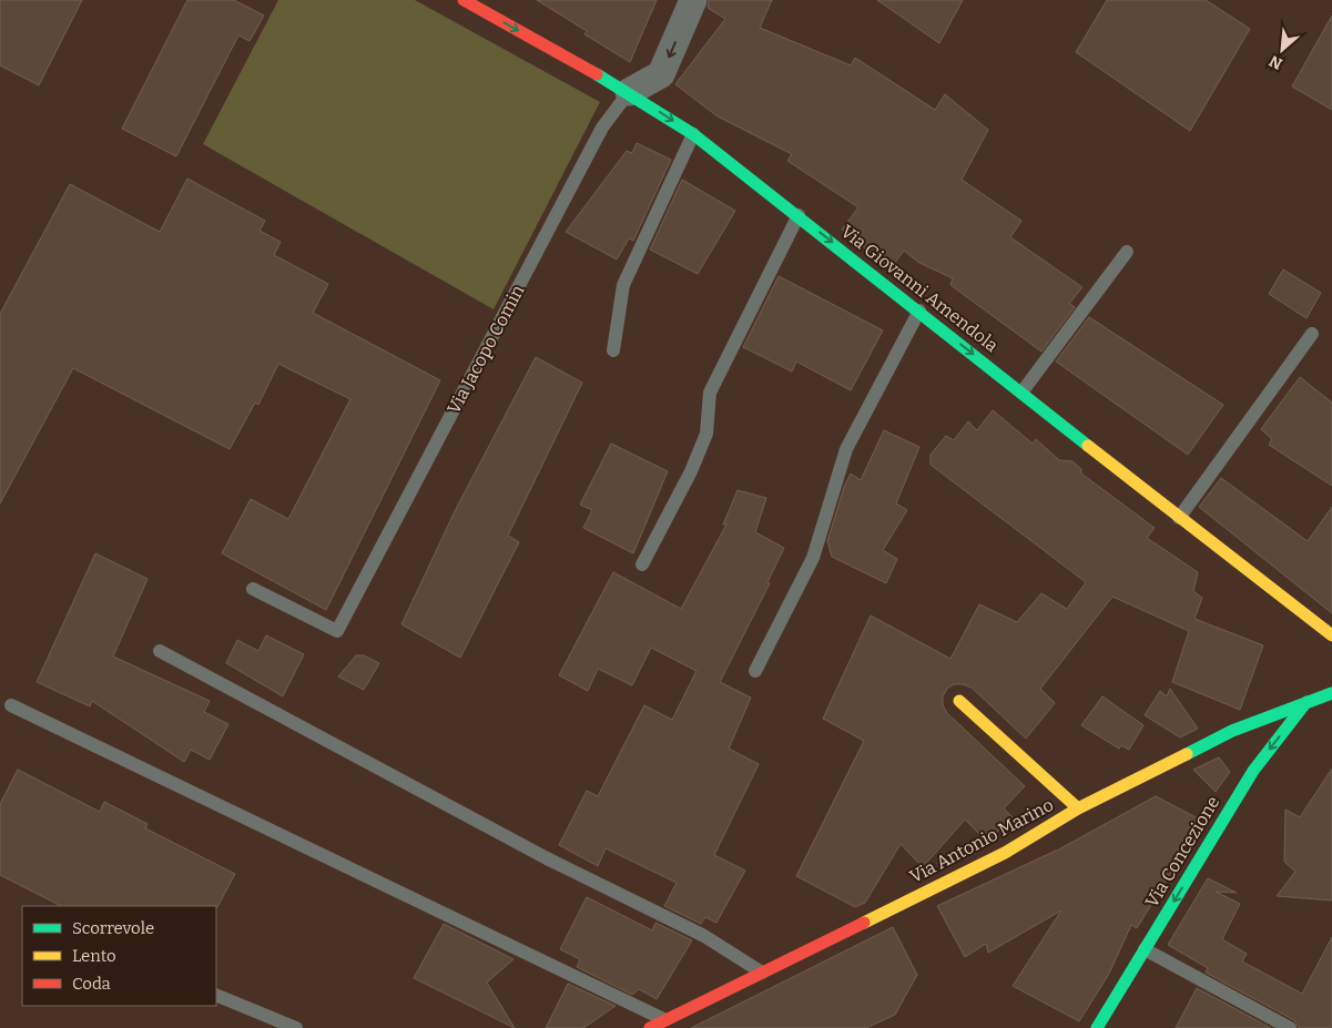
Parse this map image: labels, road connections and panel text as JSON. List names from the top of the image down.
{
  "streets": {
    "street": [
      "Via Giovanni Amendola",
      "Via Jacopo Comin",
      "Via Antonio Marino",
      "Via Concezione"
    ]
  },
  "crossings": [
    ["Via Giovanni Amendola", "Via Jacopo Comin"],
    ["Via Antonio Marino", "Via Concezione"]
  ],
  "one_way": ["Via Giovanni Amendola", "Via Concezione"],
  "legend": ["Scorrevole", "Lento", "Coda"],
  "north": "bottom left"
}
